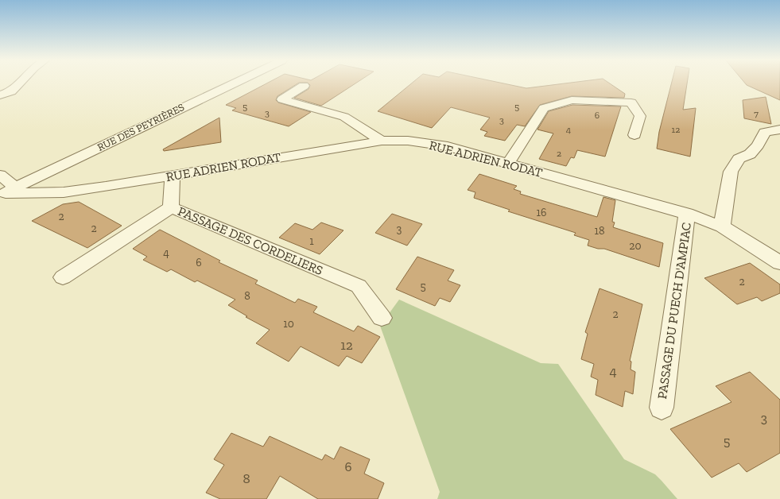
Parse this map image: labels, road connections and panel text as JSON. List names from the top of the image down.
{
  "streets": {
    "street": [
      "RUE DES PEYRIÈRES",
      "RUE ADRIEN RODAT",
      "PASSAGE DES CORDELIERS",
      "PASSAGE DU PUECH D'AMPIAC"
    ]
  },
  "crossings": [
    ["RUE DES PEYRIÈRES", "RUE ADRIEN RODAT"],
    ["RUE ADRIEN RODAT", "PASSAGE DES CORDELIERS"],
    ["RUE ADRIEN RODAT", "PASSAGE DU PUECH D'AMPIAC"]
  ],
  "house_numbers": [
    "5",
    "5",
    "3",
    "7",
    "6",
    "3",
    "4",
    "12",
    "2",
    "16",
    "2",
    "2",
    "3",
    "18",
    "1",
    "20",
    "4",
    "6",
    "2",
    "5",
    "8",
    "2",
    "10",
    "12",
    "4",
    "3",
    "5",
    "6",
    "8"
  ]
}
